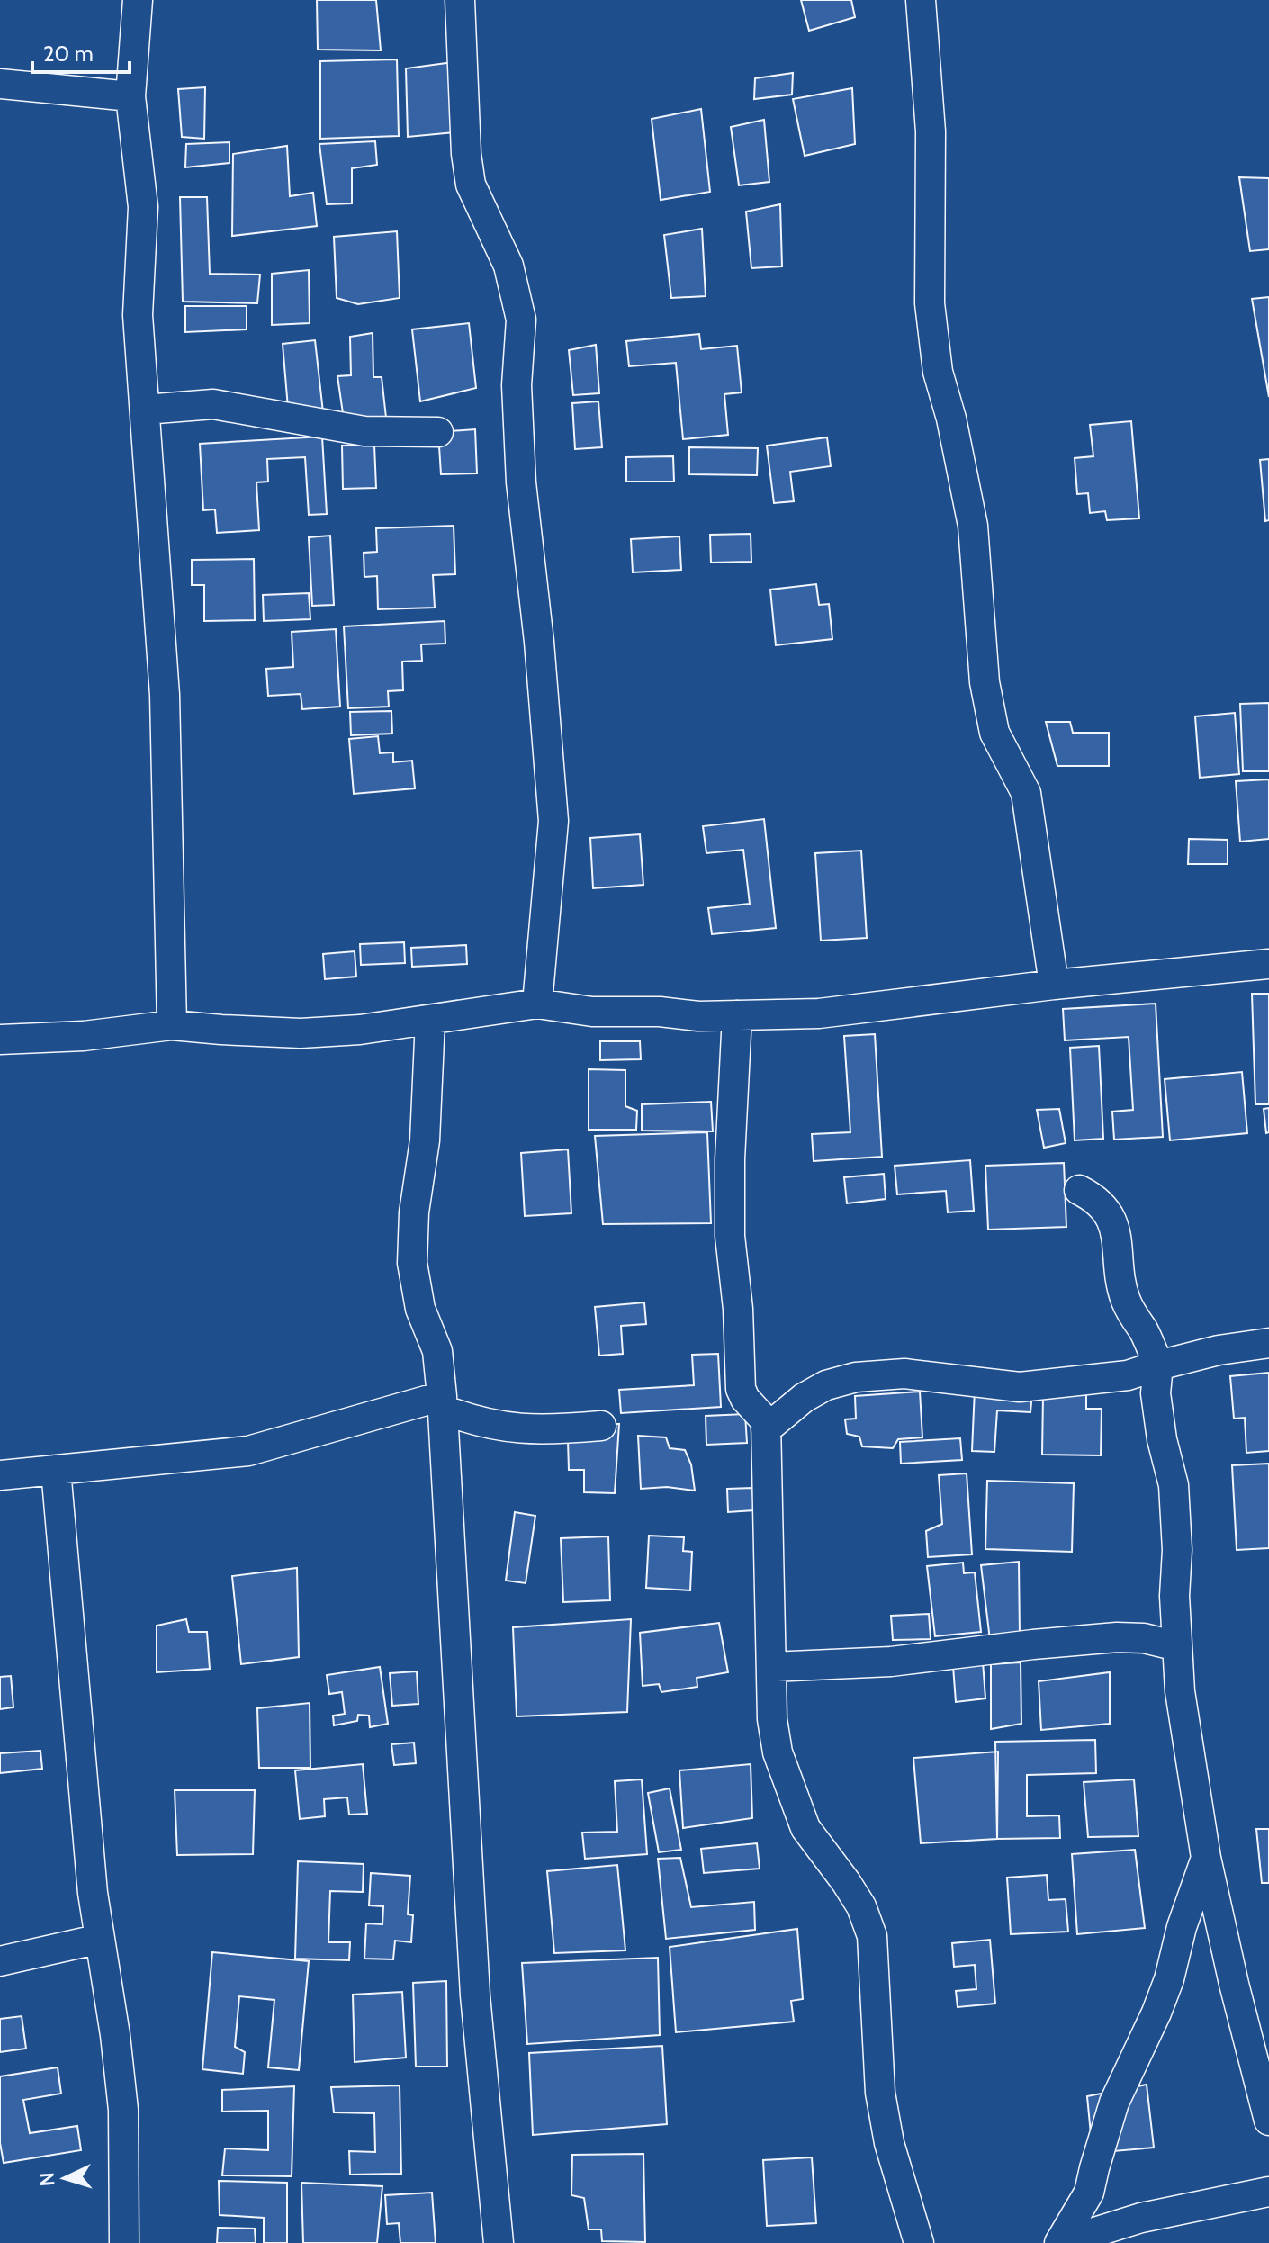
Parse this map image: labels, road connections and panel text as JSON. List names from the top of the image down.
{
  "scale_bar": "20 m",
  "north": "left"
}
